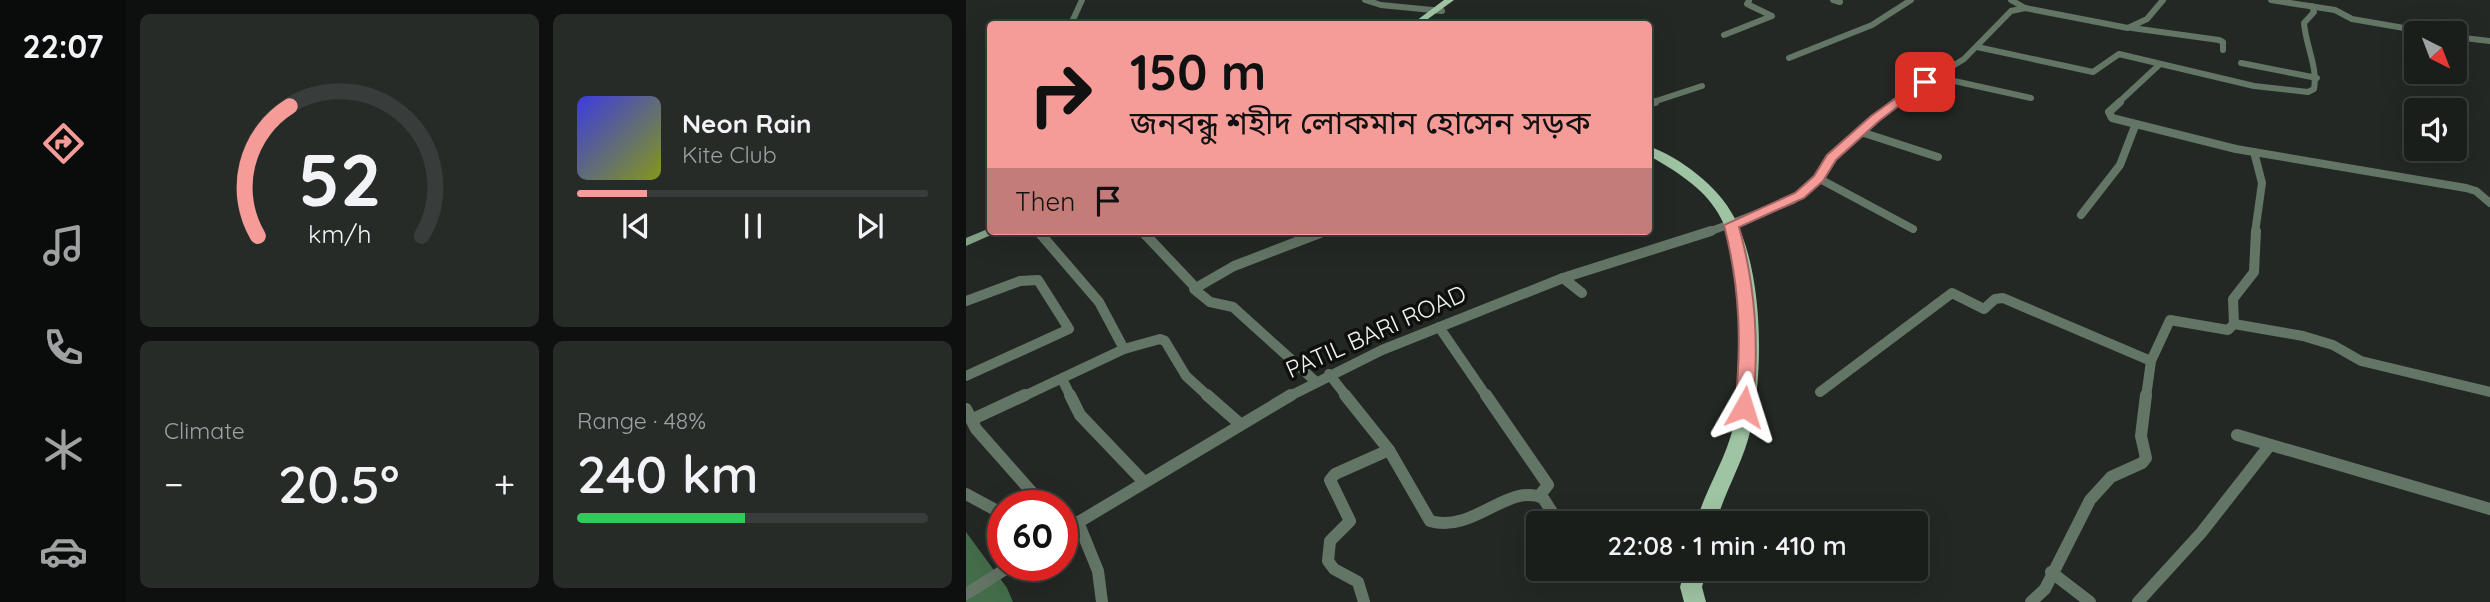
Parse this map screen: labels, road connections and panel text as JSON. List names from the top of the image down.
{
  "streets": {
    "street": ["PATIL BARI ROAD"]
  },
  "north": "bottom right",
  "page": {
    "tabs": "22:07",
    "turn": ["150 m", "জনবন্ধু শহীদ লোকমান হোসেন সড়ক"],
    "song": ["Neon Rain", "Kite Club"],
    "then": "Then",
    "tile": [
      "Climate",
      ["Range · 48%", "240 km"]
    ],
    "heat": ["−", "20.5°", "+"],
    "limit": "60",
    "trip": "22:08 · 1 min · 410 m",
    "gauge": ["52", "km/h"]
  }
}
